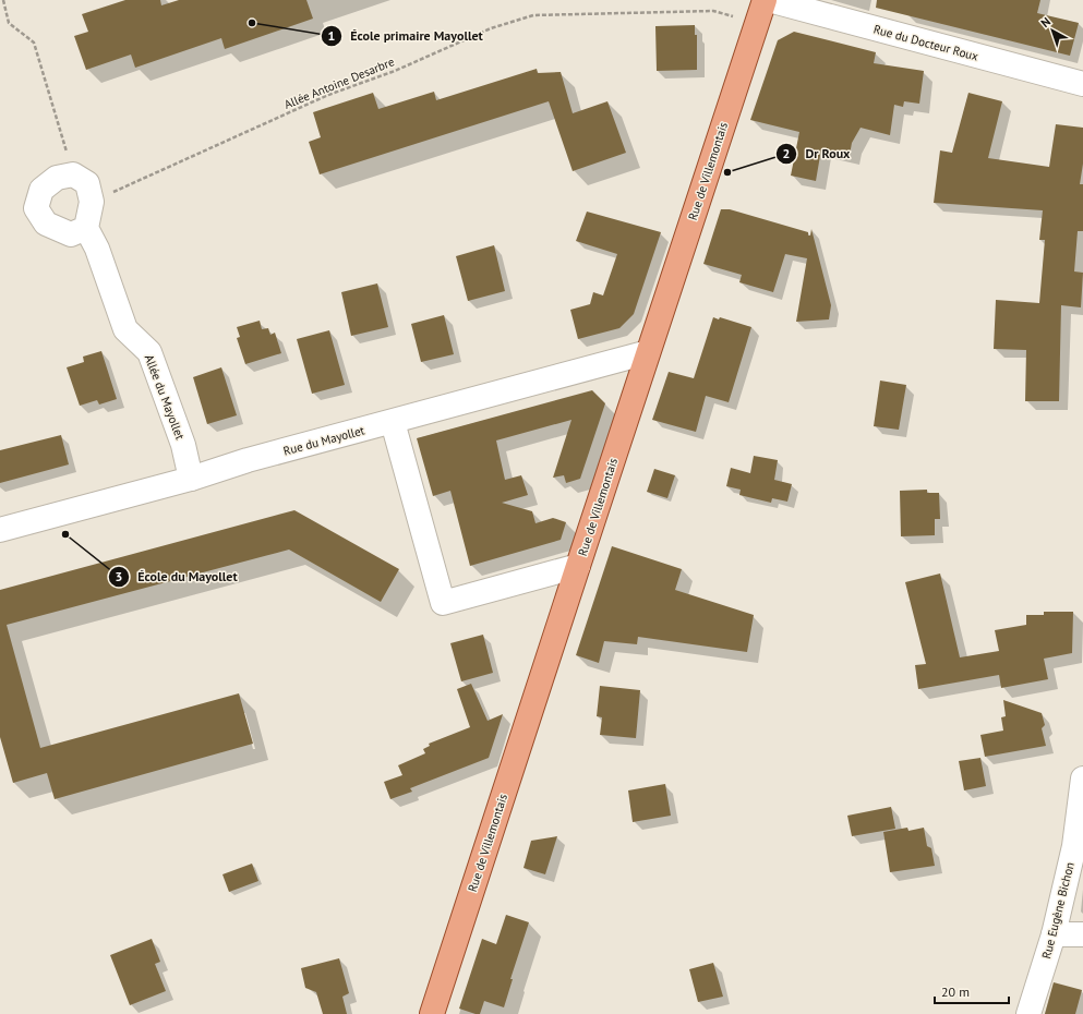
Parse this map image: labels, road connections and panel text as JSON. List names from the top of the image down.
{
  "streets": {
    "main road": ["Rue de Villemontais"],
    "street": [
      "Rue du Docteur Roux",
      "Allée du Mayollet",
      "Rue du Mayollet",
      "Rue Eugène Bichon"
    ],
    "path": ["Allée Antoine Desarbre"]
  },
  "crossings": [
    ["Allée Antoine Desarbre", "Rue de Villemontais"],
    ["Allée Antoine Desarbre", "Allée du Mayollet"],
    ["Rue de Villemontais", "Rue du Mayollet"],
    ["Allée du Mayollet", "Rue du Mayollet"]
  ],
  "places": ["École primaire Mayollet", "Dr Roux", "École du Mayollet"],
  "scale_bar": "20 m",
  "north": "top left"
}
